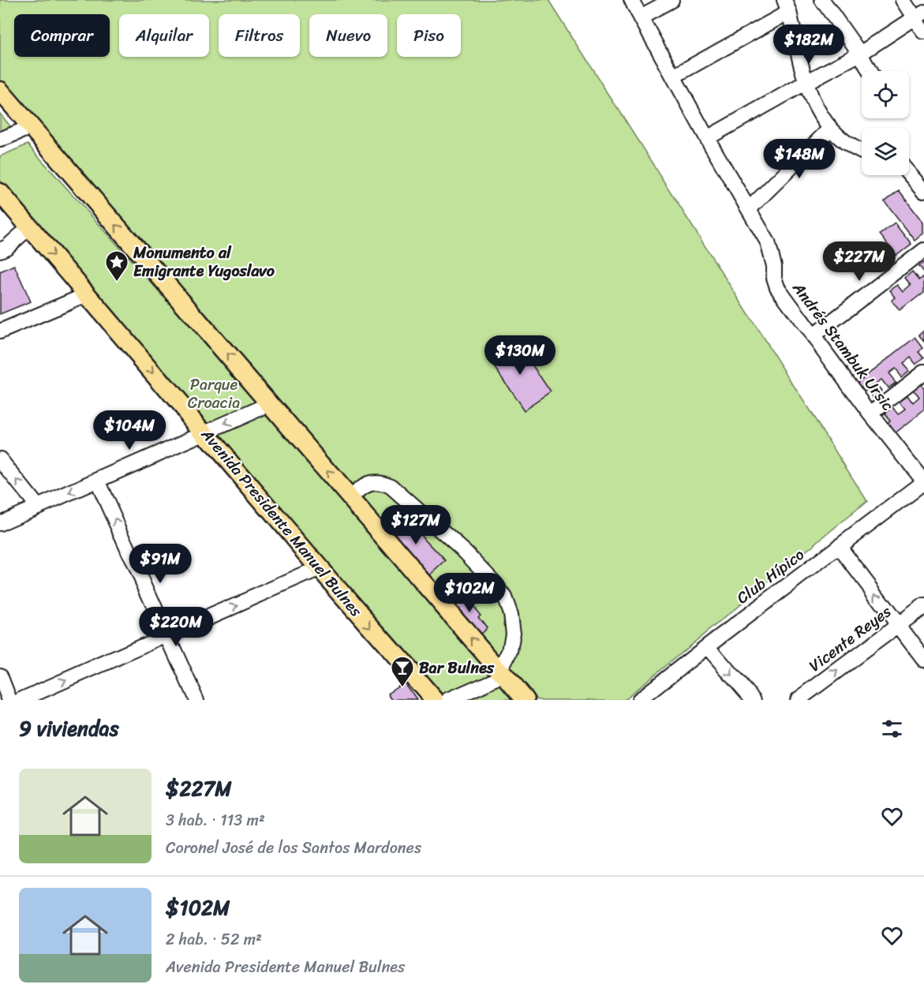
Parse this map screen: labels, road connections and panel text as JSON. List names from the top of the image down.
{
  "streets": {
    "main road": ["Avenida Presidente Manuel Bulnes"],
    "street": ["Andrés Stambuk Ursic", "Club Hípico", "Vicente Reyes"]
  },
  "crossings": [
    ["Andrés Stambuk Ursic", "Club Hípico"]
  ],
  "one_way": ["Vicente Reyes"],
  "parks": ["Parque Croacia"],
  "places": {
    "place": ["Monumento al Emigrante Yugoslavo"],
    "bar": ["Bar Bulnes"]
  },
  "page": {
    "chip": [
      "Comprar",
      "Alquilar",
      "Filtros",
      "Nuevo",
      "Piso"
    ],
    "price": [
      "$182M",
      "$148M",
      "$227M",
      "$130M",
      "$104M",
      "$127M",
      "$91M",
      "$102M",
      "$220M"
    ],
    "heading": "9 viviendas",
    "list": [
      {
        "name": "$227M",
        "note": "3 hab. · 113 m² · Coronel José de los Santos Mardones"
      },
      {
        "name": "$102M",
        "note": "2 hab. · 52 m² · Avenida Presidente Manuel Bulnes"
      }
    ]
  }
}
